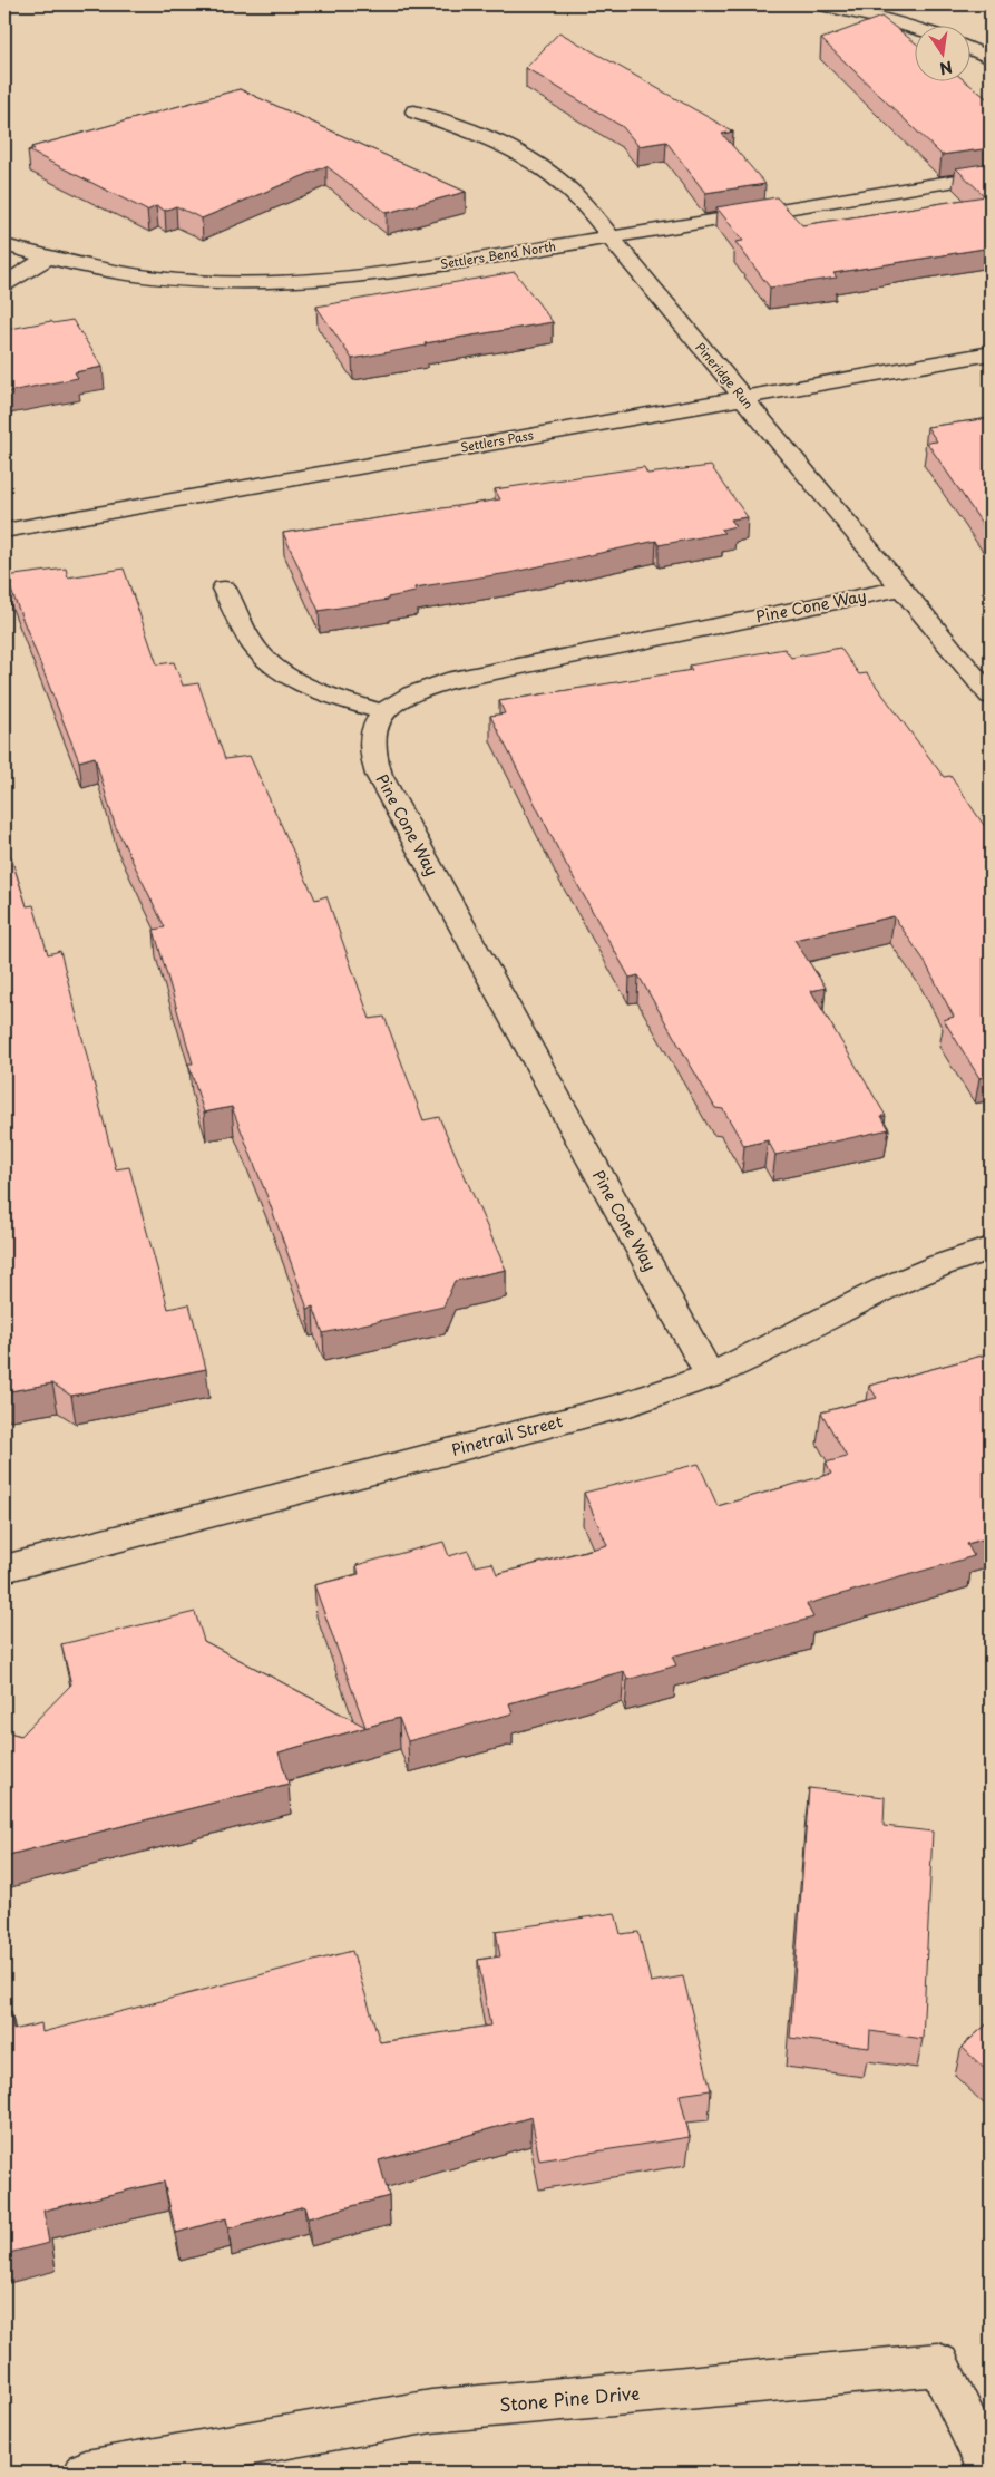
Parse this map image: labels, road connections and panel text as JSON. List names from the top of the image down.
{
  "streets": {
    "street": [
      "Settlers Bend North",
      "Pineridge Run",
      "Settlers Pass",
      "Pine Cone Way",
      "Pinetrail Street",
      "Stone Pine Drive"
    ]
  },
  "crossings": [
    ["Settlers Bend North", "Pineridge Run"],
    ["Pineridge Run", "Settlers Pass"],
    ["Pineridge Run", "Pine Cone Way"],
    ["Pine Cone Way", "Pinetrail Street"]
  ],
  "north": "bottom"
}
